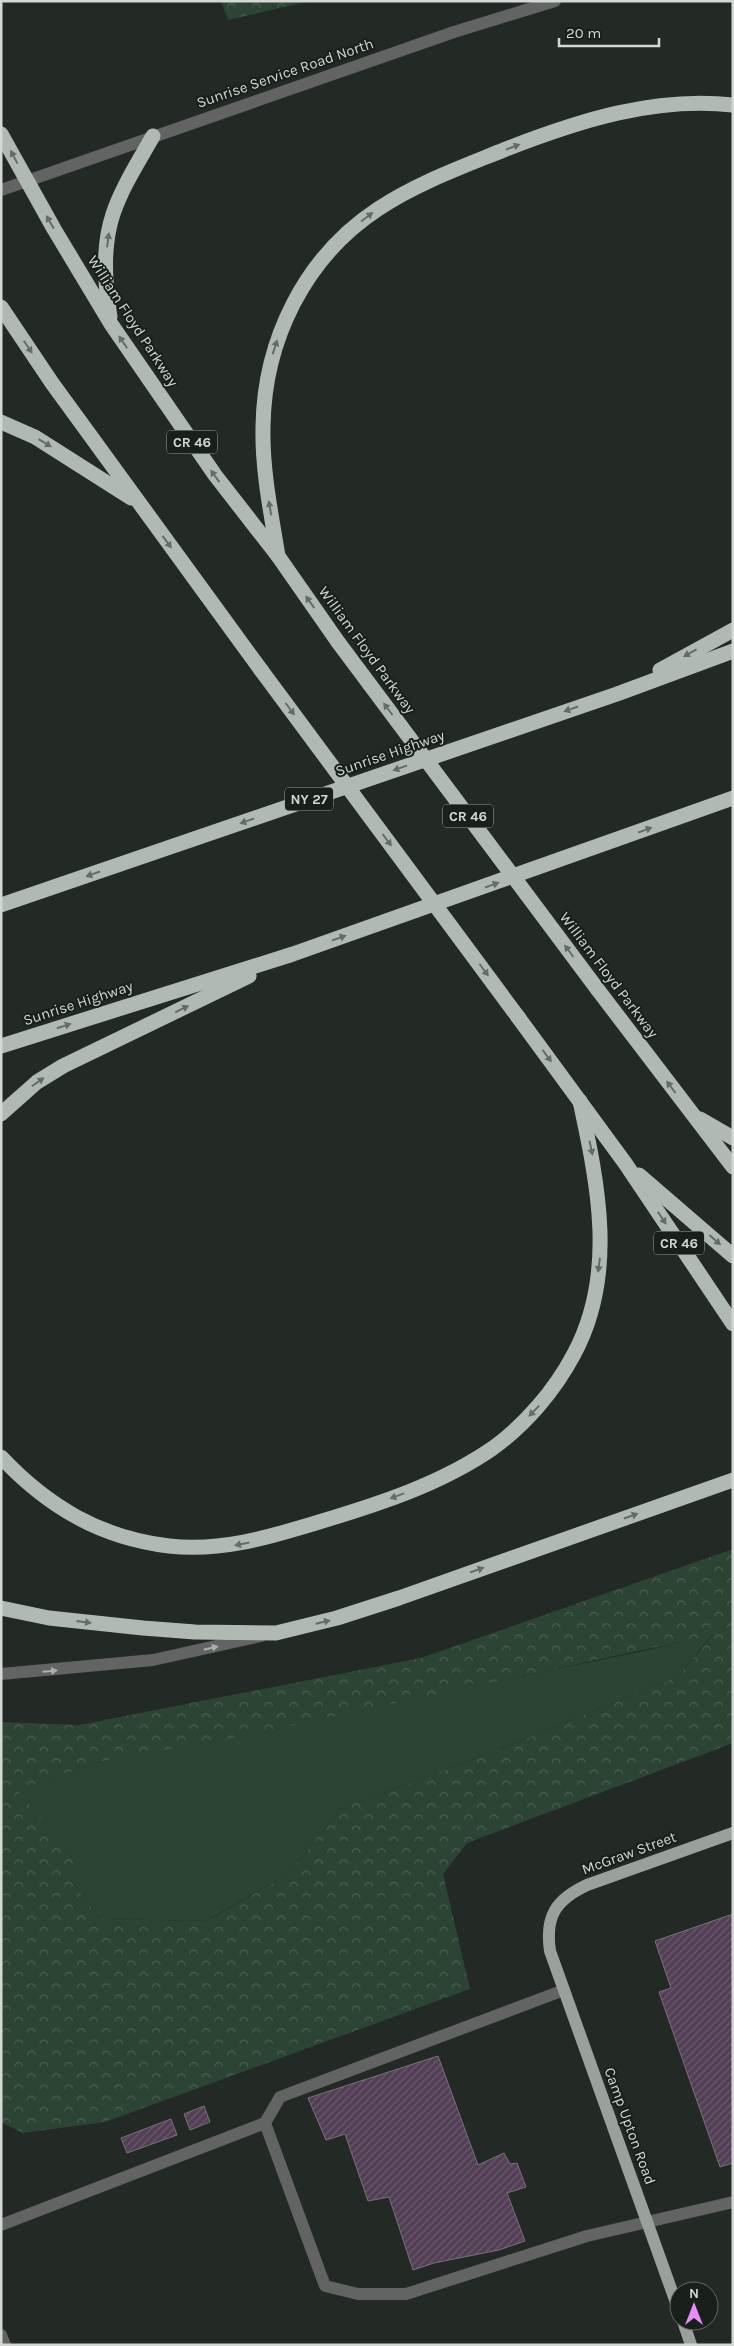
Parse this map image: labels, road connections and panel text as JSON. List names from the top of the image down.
{
  "streets": {
    "highway": [
      "William Floyd Parkway",
      "CR 46",
      "Sunrise Highway",
      "NY 27"
    ],
    "main road": ["McGraw Street", "Camp Upton Road"],
    "street": ["Sunrise Service Road North"]
  },
  "crossings": [
    ["Sunrise Service Road North", "William Floyd Parkway"],
    ["McGraw Street", "Camp Upton Road"]
  ],
  "scale_bar": "20 m",
  "north": "top"
}
